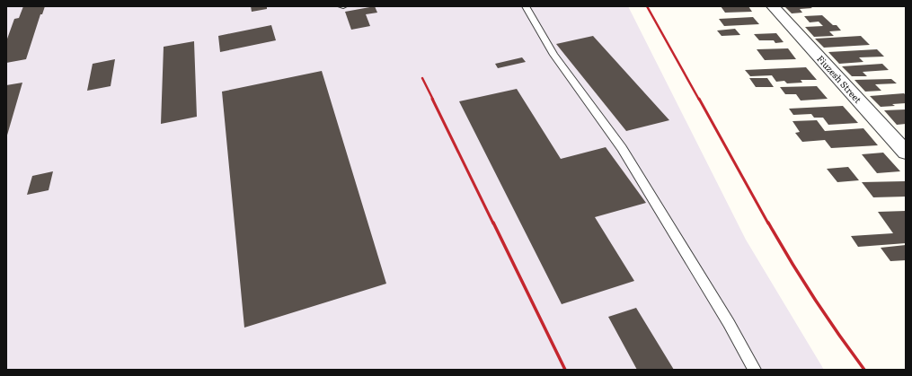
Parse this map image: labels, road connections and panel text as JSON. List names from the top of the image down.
{
  "streets": {
    "street": ["Fiuzesh Street"]
  }
}
